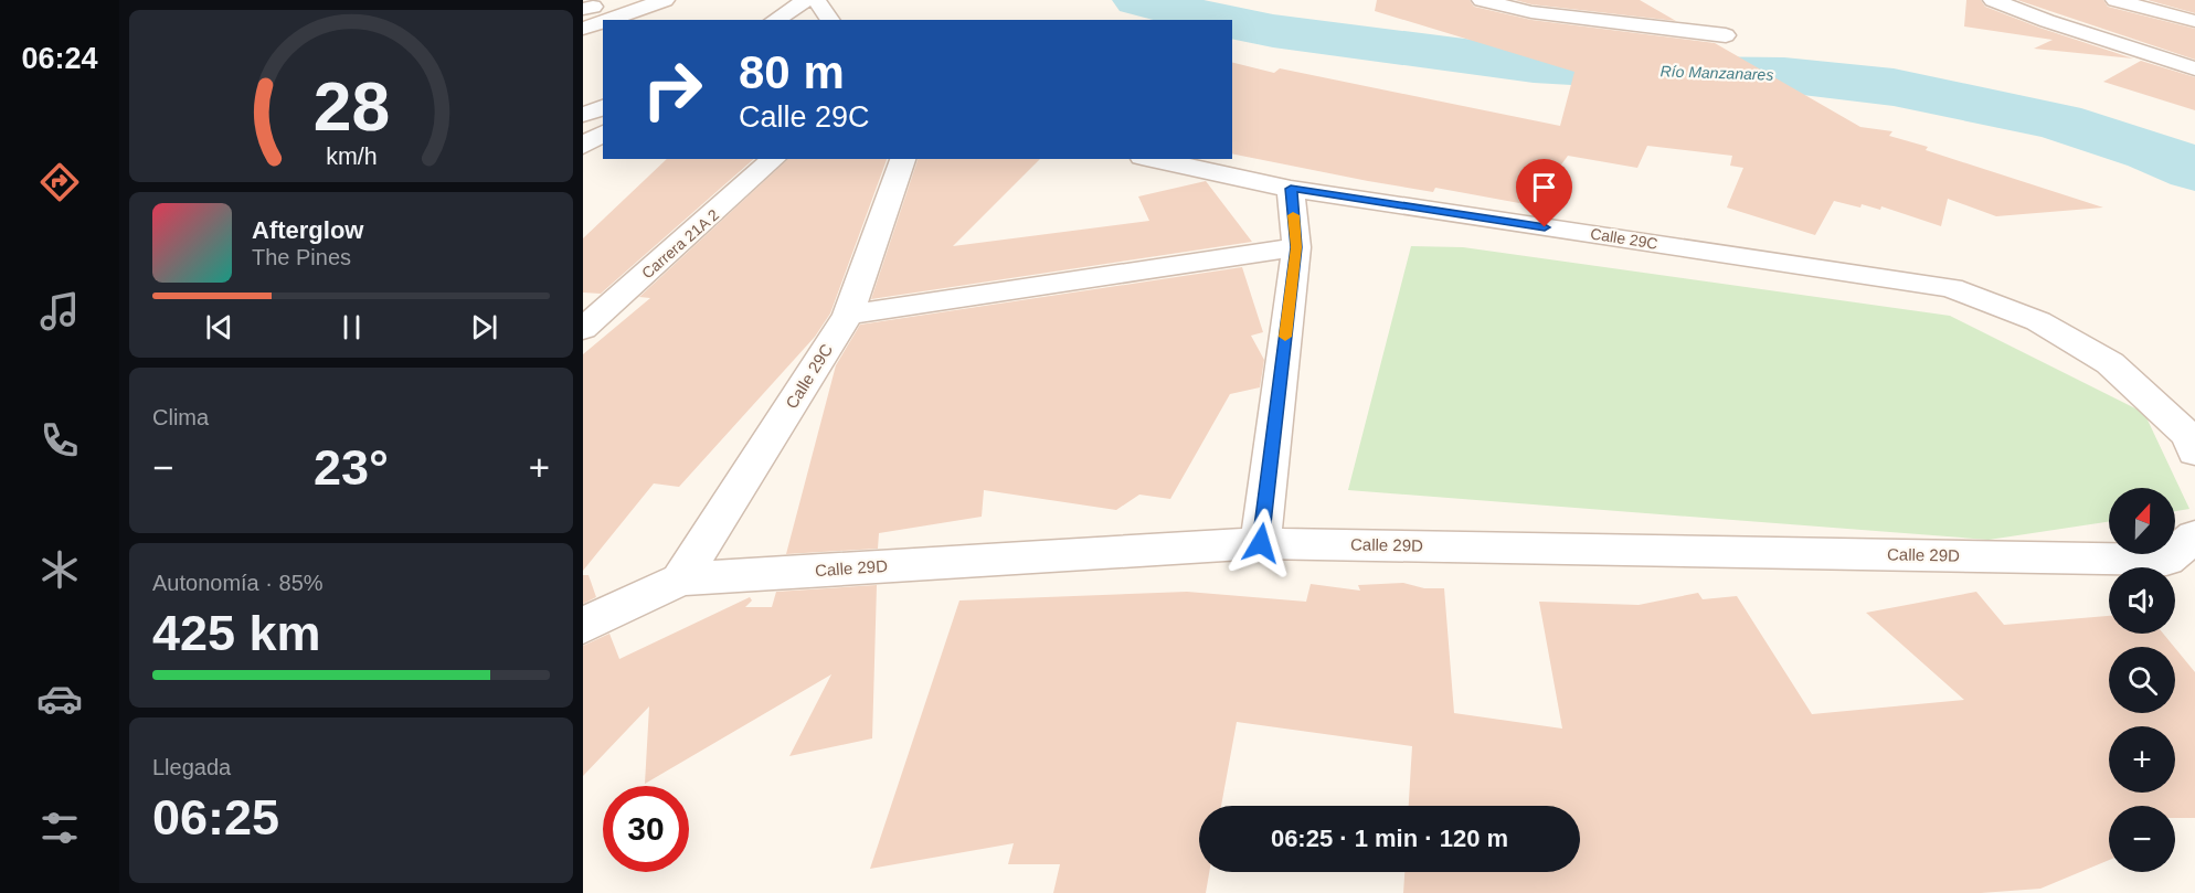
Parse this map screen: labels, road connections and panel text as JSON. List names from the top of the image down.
{
  "streets": {
    "street": ["Calle 29C", "Carrera 21A 2", "Calle 29D"]
  },
  "crossings": [
    ["Calle 29C", "Calle 29D"]
  ],
  "water": ["Río Manzanares"],
  "north": "top",
  "page": {
    "tabs": "06:24",
    "turn": ["80 m", "Calle 29C"],
    "song": ["Afterglow", "The Pines"],
    "tile": [
      "Clima",
      ["Autonomía · 85%", "425 km"],
      ["Llegada", "06:25"]
    ],
    "heat": ["−", "23°", "+"],
    "map_buttons": ["+", "−"],
    "limit": "30",
    "trip": "06:25 · 1 min · 120 m",
    "gauge": ["28", "km/h"]
  }
}
